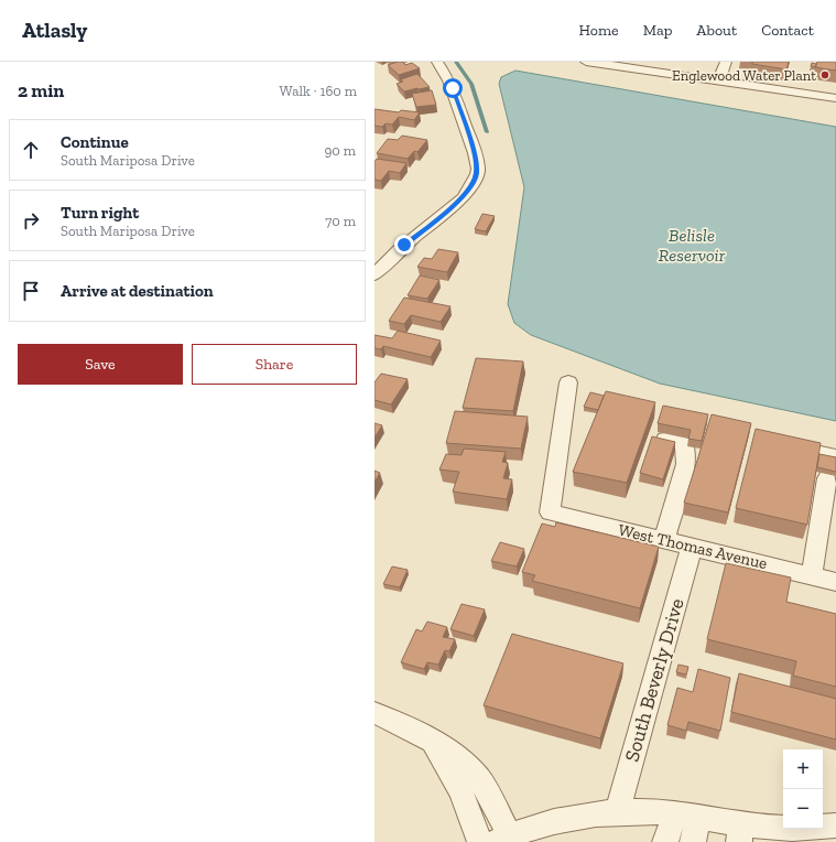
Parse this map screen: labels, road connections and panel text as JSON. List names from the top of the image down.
{
  "streets": {
    "street": ["West Thomas Avenue", "South Beverly Drive"]
  },
  "crossings": [
    ["West Thomas Avenue", "South Beverly Drive"]
  ],
  "water": ["Belisle Reservoir"],
  "places": ["Englewood Water Plant"],
  "page": {
    "header": "Atlasly",
    "nav": [
      "Home",
      "Map",
      "About",
      "Contact"
    ],
    "heading": ["2 min", "Walk · 160 m"],
    "list": [
      ["Continue", "South Mariposa Drive", "90 m"],
      ["Turn right", "South Mariposa Drive", "70 m"],
      "Arrive at destination"
    ],
    "buttons": ["Save", "Share"],
    "map_buttons": ["+", "−"]
  }
}
